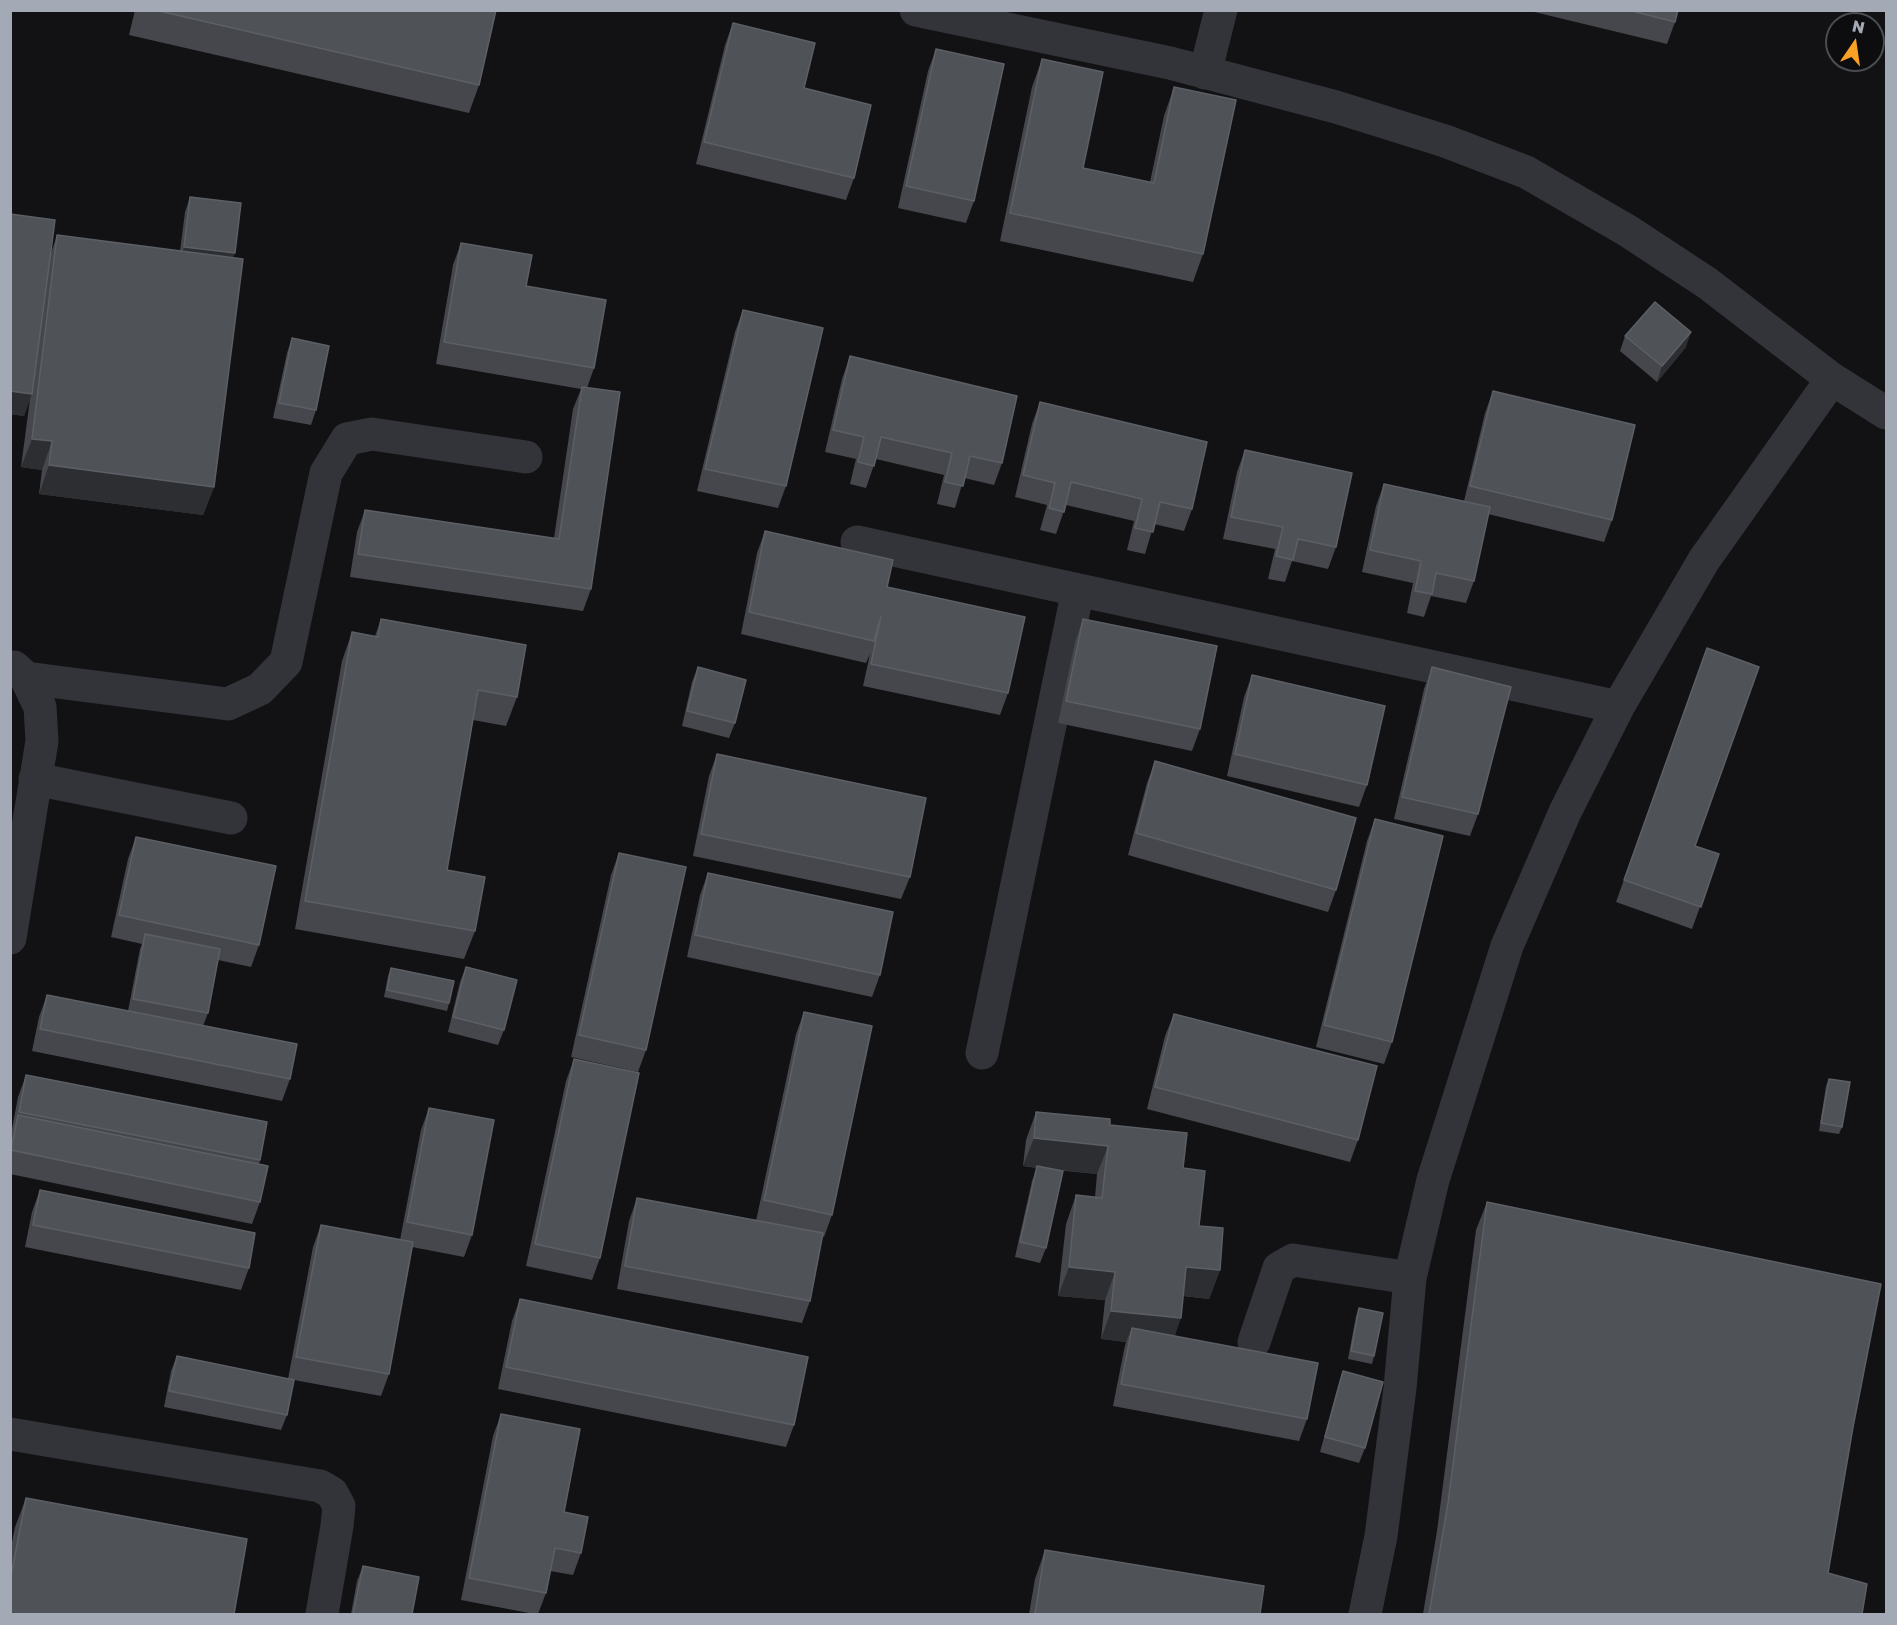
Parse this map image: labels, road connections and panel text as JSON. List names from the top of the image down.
{
  "north": "top"
}
